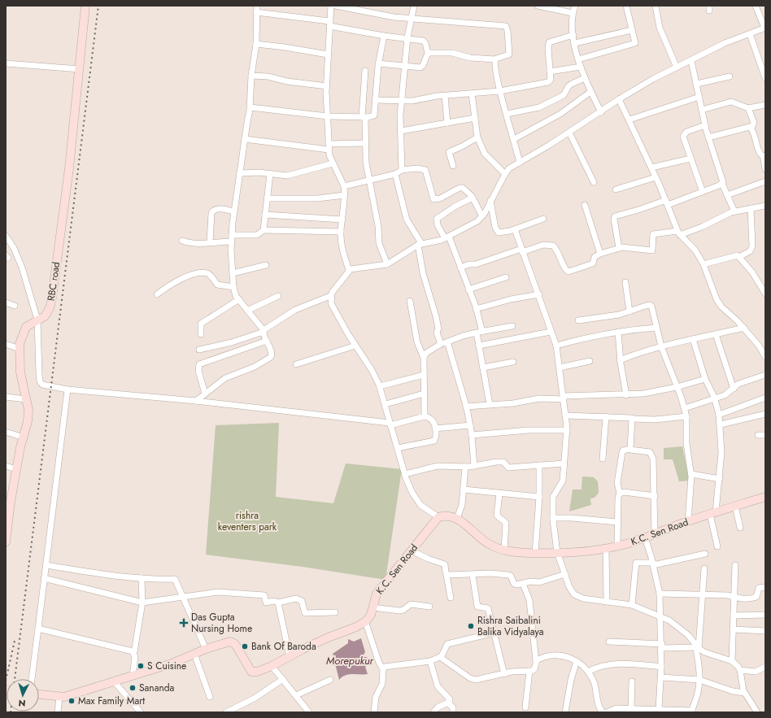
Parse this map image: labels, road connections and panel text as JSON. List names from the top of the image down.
{
  "streets": {
    "street": ["RBC road", "K.C. Sen Road"]
  },
  "water": ["Morepukur"],
  "parks": ["rishra keventers park"],
  "places": {
    "health": ["Das Gupta Nursing Home"],
    "other": [
      "Rishra Saibalini Balika Vidyalaya",
      "Bank Of Baroda",
      "S Cuisine",
      "Sananda",
      "Max Family Mart"
    ]
  },
  "north": "bottom"
}
